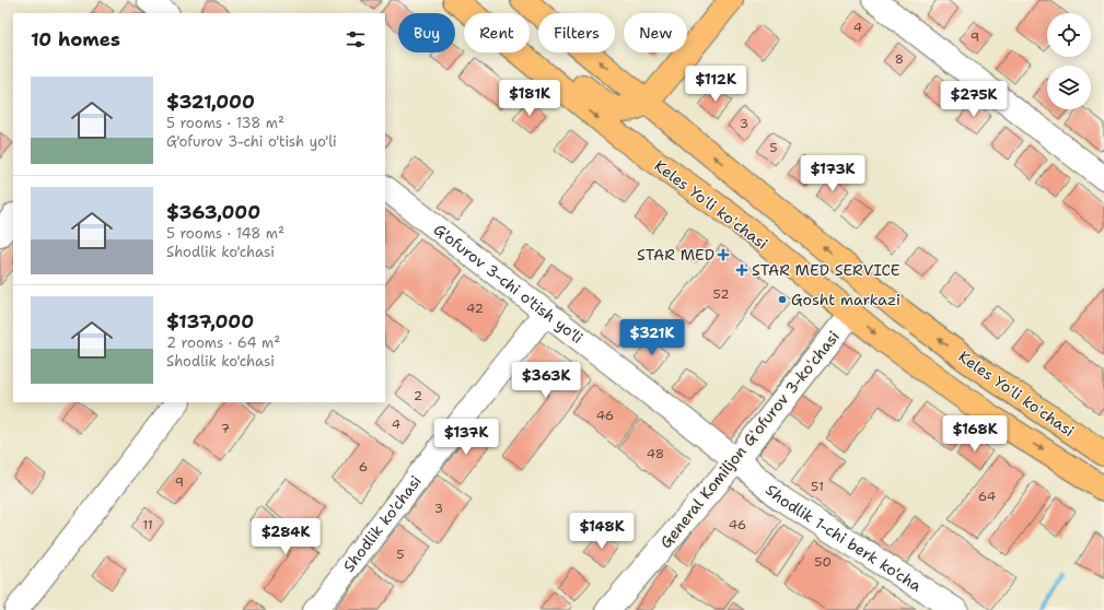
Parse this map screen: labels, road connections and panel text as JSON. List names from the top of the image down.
{
  "streets": {
    "main road": ["Keles Yoʻli koʻchasi", "General Komiljon Gʻofurov 3-koʻchasi"],
    "street": ["G'ofurov 3-chi o'tish yo'li", "Shodlik ko'chasi", "Shodlik 1-chi berk ko'cha"]
  },
  "crossings": [
    ["Keles Yoʻli koʻchasi", "General Komiljon Gʻofurov 3-koʻchasi"],
    ["G'ofurov 3-chi o'tish yo'li", "General Komiljon Gʻofurov 3-koʻchasi"],
    ["G'ofurov 3-chi o'tish yo'li", "Shodlik ko'chasi"],
    ["G'ofurov 3-chi o'tish yo'li", "Shodlik 1-chi berk ko'cha"],
    ["General Komiljon Gʻofurov 3-koʻchasi", "Shodlik 1-chi berk ko'cha"]
  ],
  "places": {
    "health": ["STAR MED", "STAR MED SERVICE"],
    "other": ["Gosht markazi"]
  },
  "house_numbers": [
    "4",
    "9",
    "8",
    "3",
    "5",
    "52",
    "42",
    "2",
    "46",
    "4",
    "7",
    "48",
    "6",
    "9",
    "51",
    "64",
    "3",
    "11",
    "46",
    "5",
    "50"
  ],
  "page": {
    "chip": [
      "Buy",
      "Rent",
      "Filters",
      "New"
    ],
    "heading": "10 homes",
    "price": [
      "$112K",
      "$181K",
      "$275K",
      "$173K",
      "$321K",
      "$363K",
      "$168K",
      "$137K",
      "$148K",
      "$284K"
    ],
    "list": [
      {
        "name": "$321,000",
        "note": "5 rooms · 138 m² · G'ofurov 3-chi o'tish yo'li"
      },
      {
        "name": "$363,000",
        "note": "5 rooms · 148 m² · Shodlik ko'chasi"
      },
      {
        "name": "$137,000",
        "note": "2 rooms · 64 m² · Shodlik ko'chasi"
      }
    ]
  }
}
